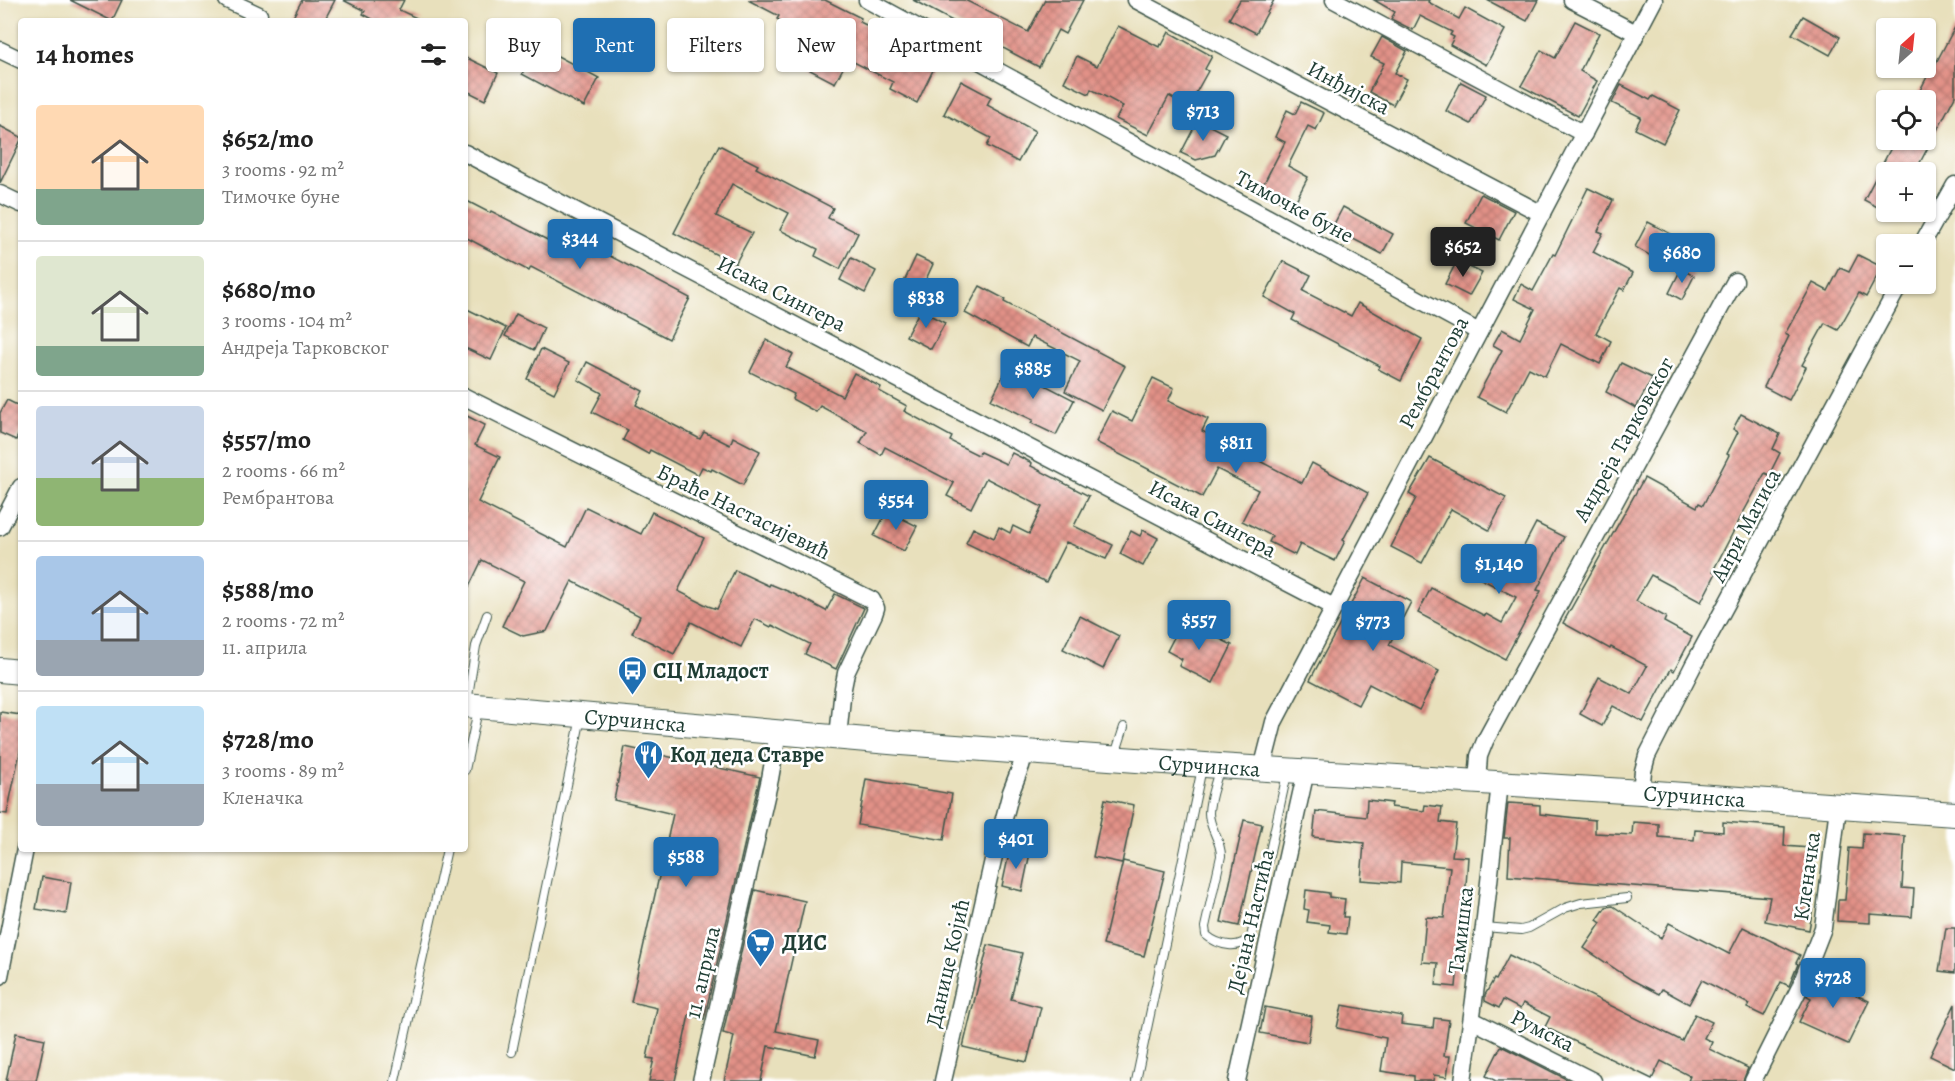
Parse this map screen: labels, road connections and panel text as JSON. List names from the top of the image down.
{
  "streets": {
    "main road": ["Сурчинска"],
    "street": [
      "Инђијска",
      "Тимочке буне",
      "Исака Сингера",
      "Рембрантова",
      "Андреја Тарковског",
      "Браће Настасијевић",
      "Анри Матиса",
      "Кленачка",
      "Дејана Настића",
      "Тамишка",
      "Данице Којић",
      "11. априла",
      "Румска"
    ]
  },
  "crossings": [
    ["Инђијска", "Рембрантова"],
    ["Тимочке буне", "Рембрантова"],
    ["Исака Сингера", "Рембрантова"],
    ["Рембрантова", "Сурчинска"],
    ["Андреја Тарковског", "Сурчинска"],
    ["Андреја Тарковског", "Тамишка"],
    ["Браће Настасијевић", "Сурчинска"],
    ["Анри Матиса", "Сурчинска"],
    ["Сурчинска", "Кленачка"],
    ["Сурчинска", "Дејана Настића"],
    ["Сурчинска", "Тамишка"],
    ["Сурчинска", "Данице Којић"],
    ["Сурчинска", "11. априла"],
    ["Тамишка", "Румска"]
  ],
  "places": {
    "bus stop": ["СЦ Младост"],
    "restaurant": ["Код деда Ставре"],
    "supermarket": ["ДИС"]
  },
  "north": "top right",
  "page": {
    "map_buttons": ["+", "−"],
    "chip": [
      "Buy",
      "Rent",
      "Filters",
      "New",
      "Apartment"
    ],
    "heading": "14 homes",
    "list": [
      {
        "name": "$652/mo",
        "note": "3 rooms · 92 m² · Тимочке буне"
      },
      {
        "name": "$680/mo",
        "note": "3 rooms · 104 m² · Андреја Тарковског"
      },
      {
        "name": "$557/mo",
        "note": "2 rooms · 66 m² · Рембрантова"
      },
      {
        "name": "$588/mo",
        "note": "2 rooms · 72 m² · 11. априла"
      },
      {
        "name": "$728/mo",
        "note": "3 rooms · 89 m² · Кленачка"
      }
    ],
    "price": [
      "$713",
      "$344",
      "$652",
      "$680",
      "$838",
      "$885",
      "$811",
      "$554",
      "$1,140",
      "$557",
      "$773",
      "$401",
      "$588",
      "$728"
    ]
  }
}
